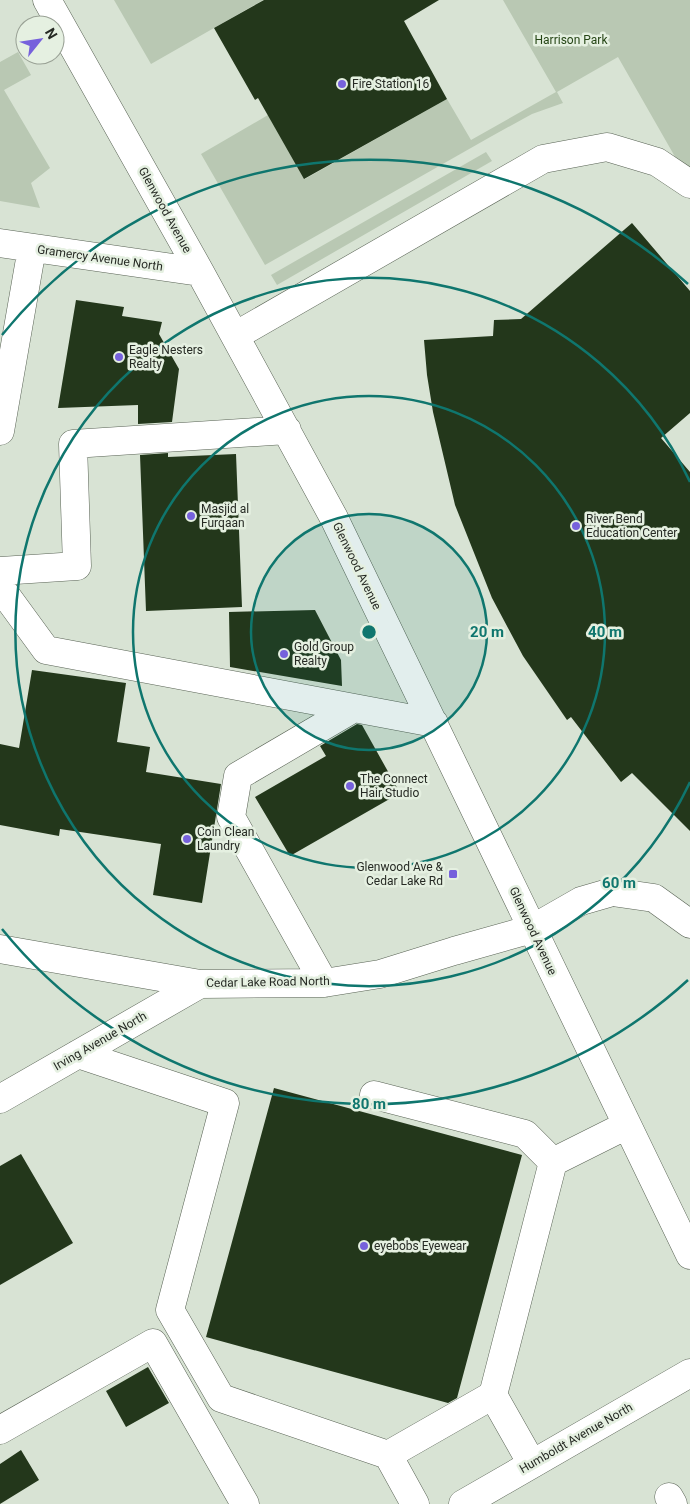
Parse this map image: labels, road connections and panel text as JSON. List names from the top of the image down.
{
  "streets": {
    "street": [
      "Glenwood Avenue",
      "Gramercy Avenue North",
      "Cedar Lake Road North",
      "Irving Avenue North",
      "Humboldt Avenue North"
    ]
  },
  "crossings": [
    ["Glenwood Avenue", "Gramercy Avenue North"],
    ["Glenwood Avenue", "Cedar Lake Road North"],
    ["Cedar Lake Road North", "Irving Avenue North"]
  ],
  "parks": ["Harrison Park"],
  "places": {
    "other": [
      "Fire Station 16",
      "Eagle Nesters Realty",
      "Masjid al Furqaan",
      "River Bend Education Center",
      "Gold Group Realty",
      "The Connect Hair Studio",
      "Coin Clean Laundry",
      "eyebobs Eyewear"
    ],
    "transit": ["Glenwood Ave & Cedar Lake Rd"]
  },
  "north": "top right",
  "rings": [
    "20 m",
    "40 m",
    "60 m",
    "80 m"
  ]
}
